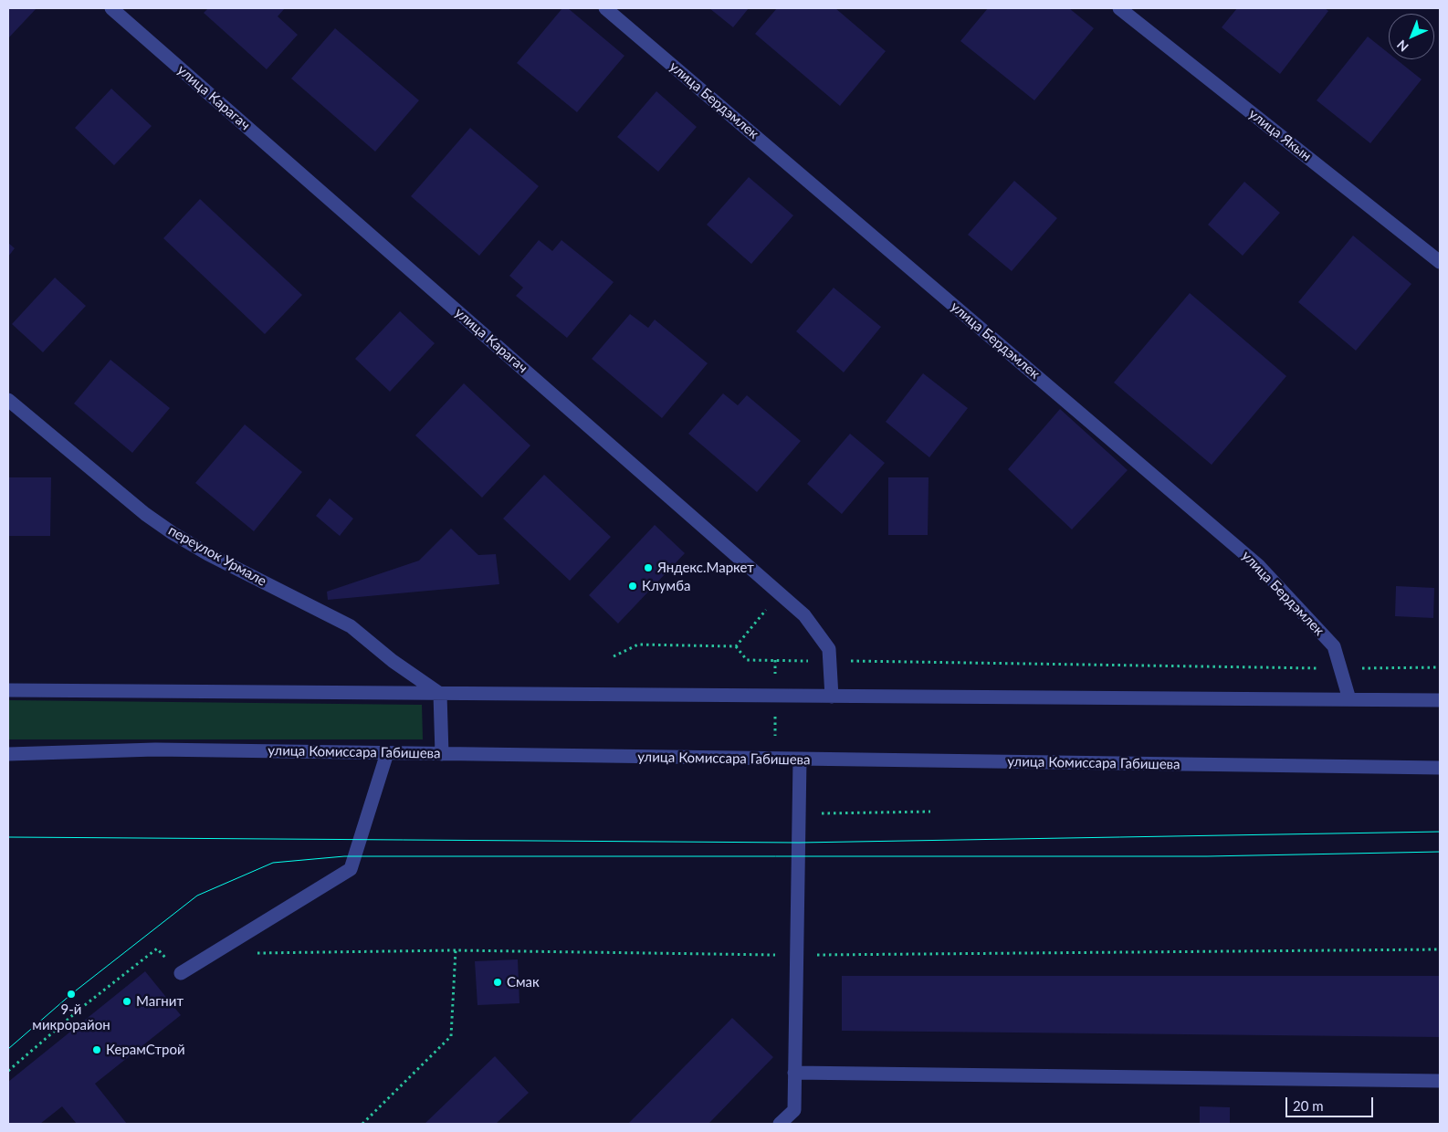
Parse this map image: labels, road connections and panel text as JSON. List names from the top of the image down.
{
  "streets": {
    "street": [
      "улица Карагач",
      "улица Бердэмлек",
      "улица Якын",
      "переулок Урмале",
      "улица Комиссара Габишева"
    ]
  },
  "places": [
    "Яндекс.Маркет",
    "Клумба",
    "Смак",
    "9-й микрорайон",
    "Магнит",
    "КерамСтрой"
  ],
  "scale_bar": "20 m",
  "north": "bottom left"
}
